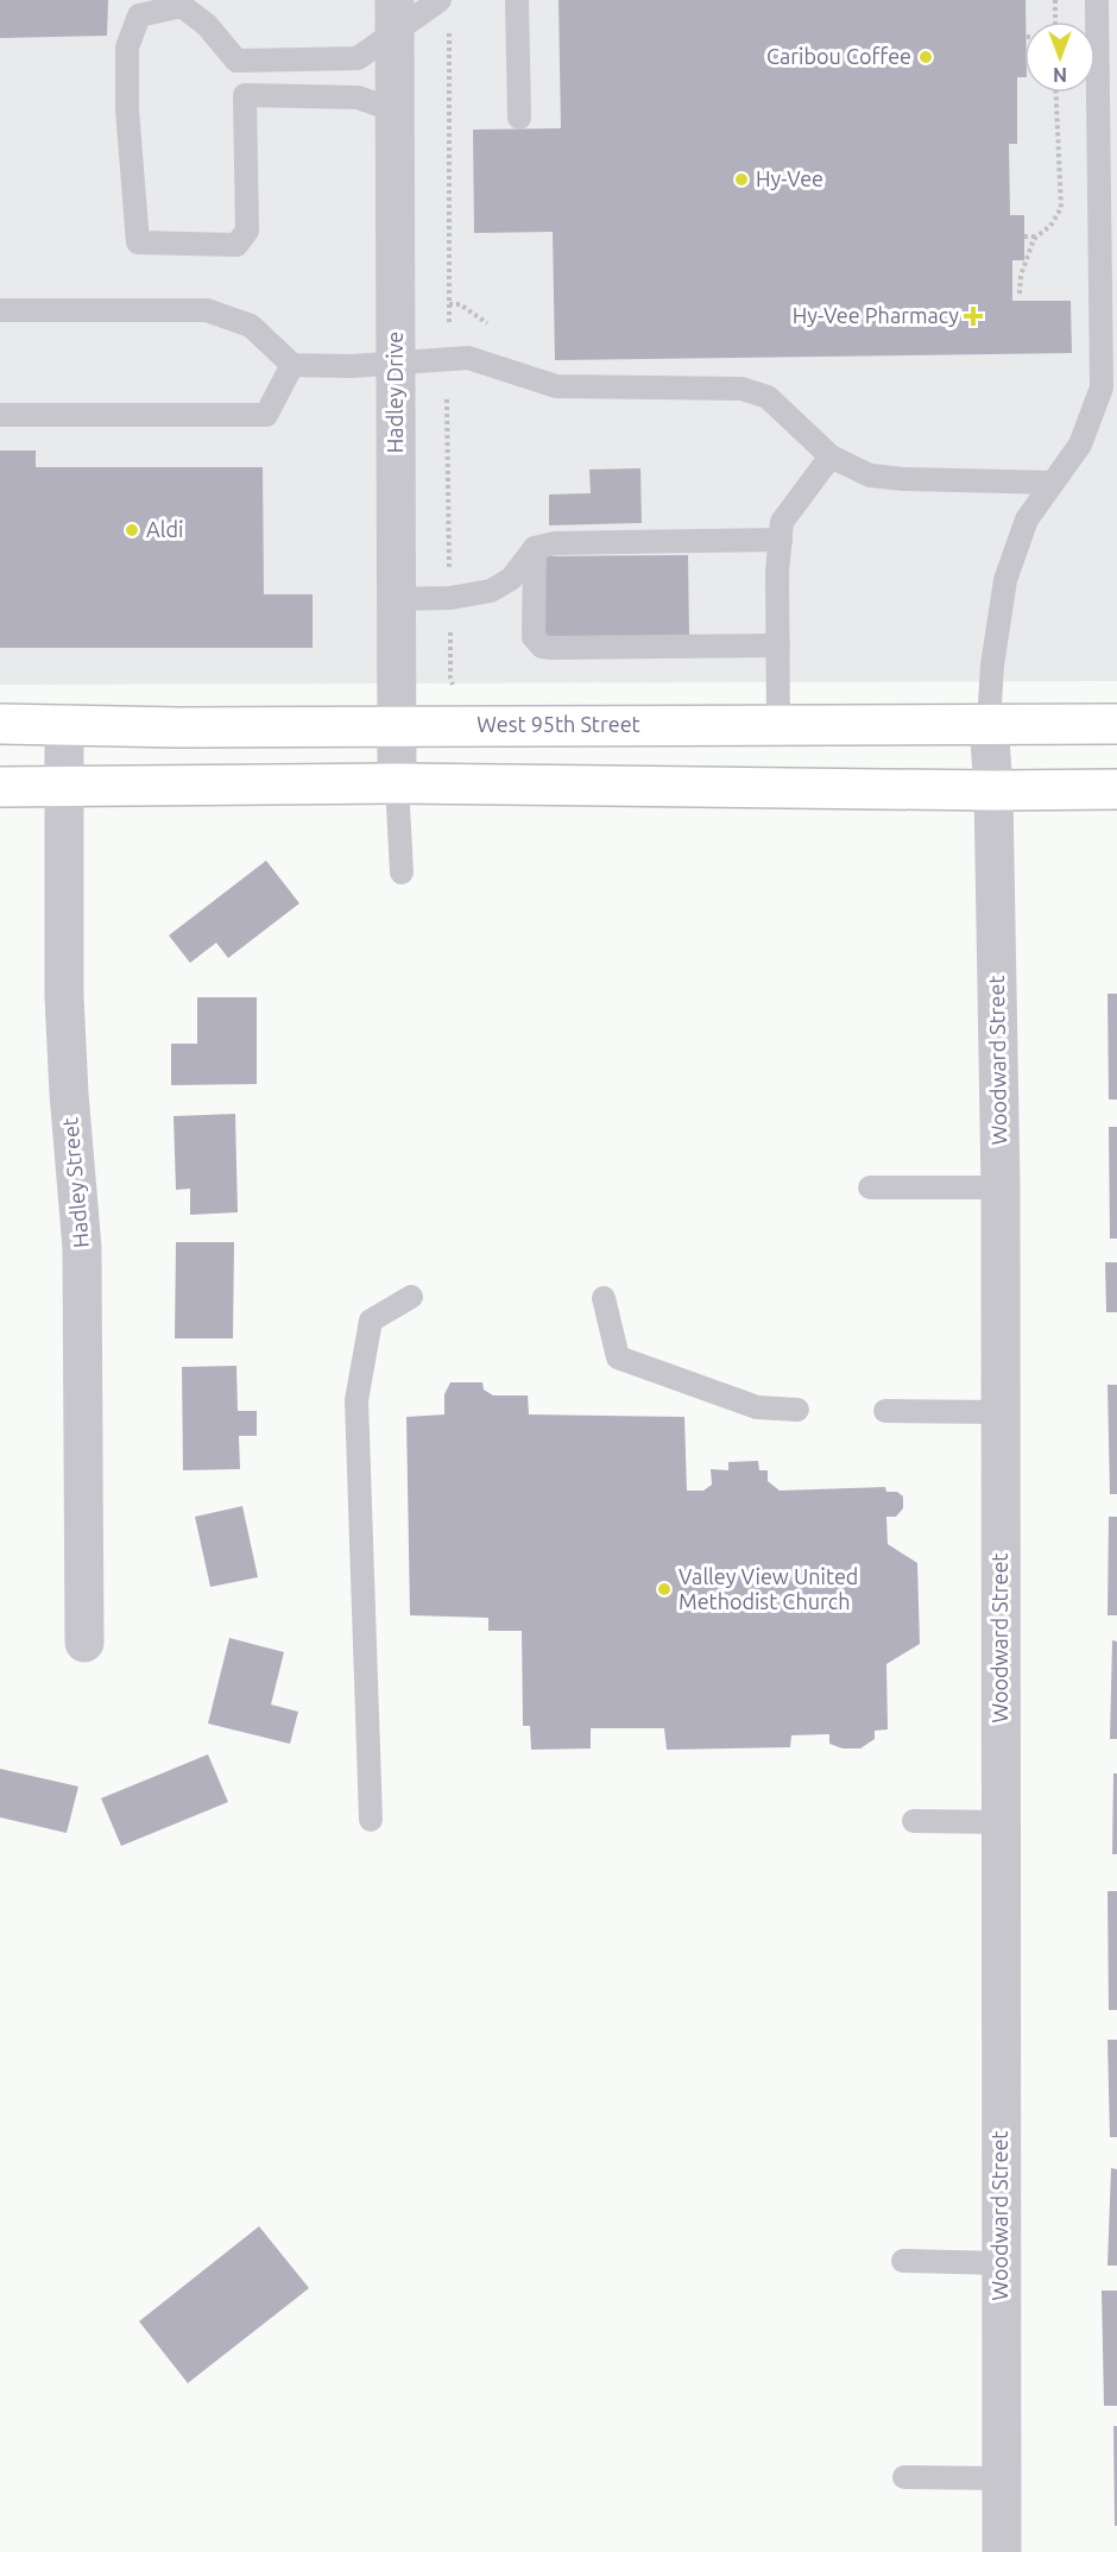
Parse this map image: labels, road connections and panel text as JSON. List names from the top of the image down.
{
  "streets": {
    "main road": ["West 95th Street"],
    "street": ["Hadley Drive", "Woodward Street", "Hadley Street"]
  },
  "crossings": [
    ["Hadley Drive", "West 95th Street"],
    ["West 95th Street", "Woodward Street"],
    ["West 95th Street", "Hadley Street"]
  ],
  "places": {
    "other": [
      "Caribou Coffee",
      "Hy-Vee",
      "Aldi",
      "Valley View United Methodist Church"
    ],
    "health": ["Hy-Vee Pharmacy"]
  },
  "north": "bottom"
}
